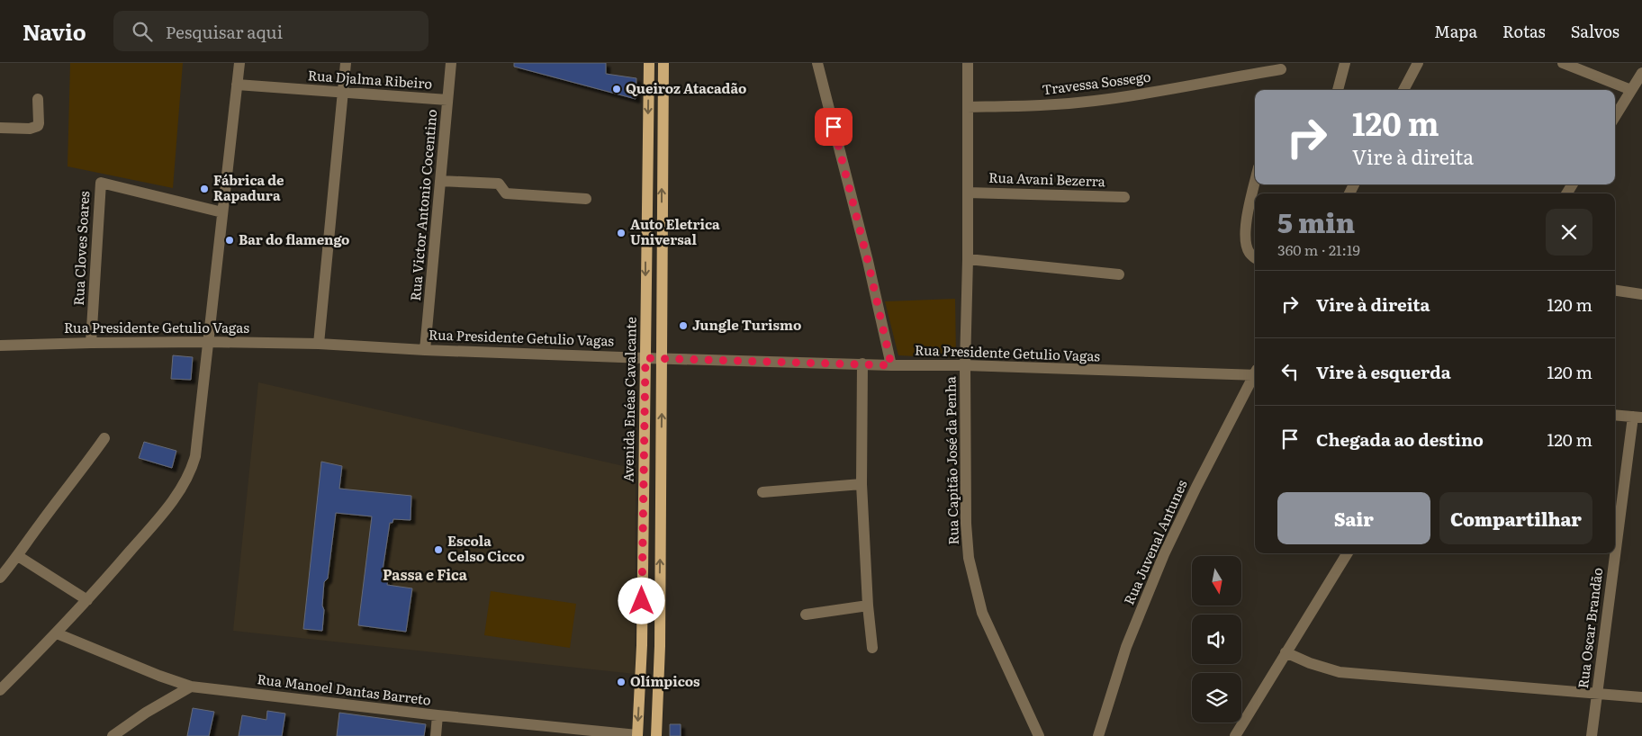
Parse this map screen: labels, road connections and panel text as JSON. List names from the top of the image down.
{
  "streets": {
    "main road": ["Avenida Enéas Cavalcante"],
    "street": [
      "Rua Djalma Ribeiro",
      "Travessa Sossego",
      "Rua Avani Bezerra",
      "Rua Victor Antonio Cocentino",
      "Rua Cloves Soares",
      "Rua Presidente Getulio Vagas",
      "Rua Capitão José da Penha",
      "Rua Juvenal Antunes",
      "Rua Oscar Brandão",
      "Rua Manoel Dantas Barreto"
    ]
  },
  "crossings": [
    ["Rua Djalma Ribeiro", "Rua Victor Antonio Cocentino"],
    ["Travessa Sossego", "Rua Capitão José da Penha"],
    ["Rua Avani Bezerra", "Rua Capitão José da Penha"],
    ["Rua Victor Antonio Cocentino", "Rua Presidente Getulio Vagas"],
    ["Rua Cloves Soares", "Rua Presidente Getulio Vagas"],
    ["Rua Presidente Getulio Vagas", "Avenida Enéas Cavalcante"],
    ["Rua Presidente Getulio Vagas", "Rua Capitão José da Penha"],
    ["Avenida Enéas Cavalcante", "Rua Manoel Dantas Barreto"]
  ],
  "districts": ["Passa e Fica"],
  "places": [
    "Queiroz Atacadão",
    "Fábrica de Rapadura",
    "Auto Eletrica Universal",
    "Bar do flamengo",
    "Jungle Turismo",
    "Escola Celso Cicco",
    "Olímpicos"
  ],
  "north": "bottom",
  "page": {
    "header": "Navio",
    "search": "Pesquisar aqui",
    "nav": ["Mapa", "Rotas", "Salvos"],
    "turn": ["120 m", "Vire à direita"],
    "heading": ["5 min", "360 m · 21:19"],
    "list": [
      {
        "name": "Vire à direita",
        "value": "120 m"
      },
      {
        "name": "Vire à esquerda",
        "value": "120 m"
      },
      {
        "name": "Chegada ao destino",
        "value": "120 m"
      }
    ],
    "buttons": ["Sair", "Compartilhar"]
  }
}
